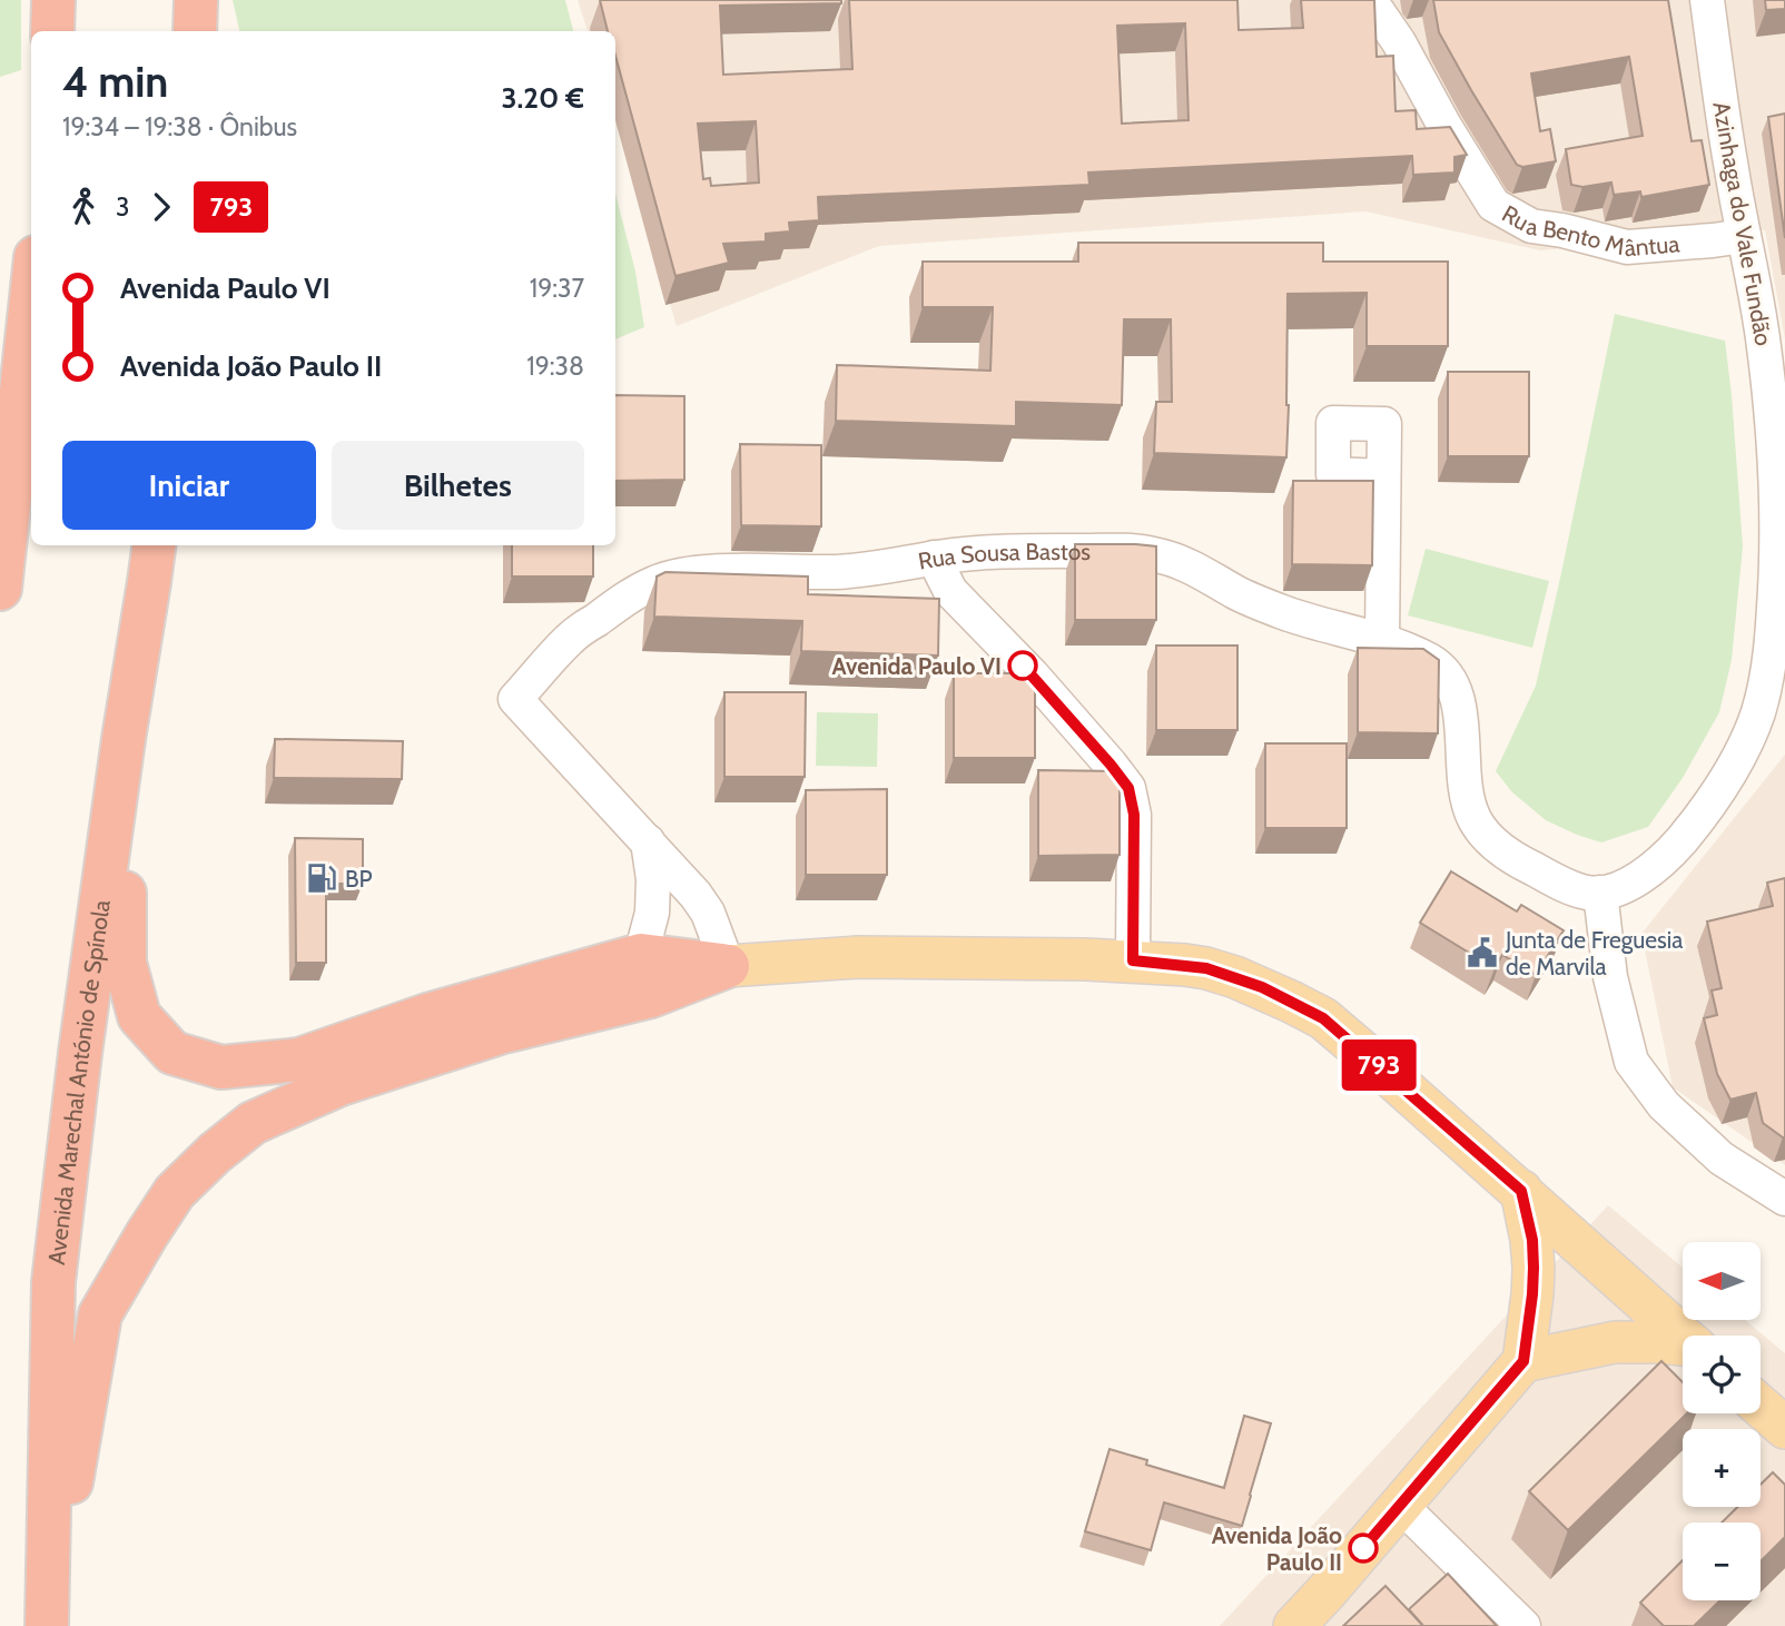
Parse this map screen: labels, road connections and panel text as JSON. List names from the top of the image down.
{
  "streets": {
    "highway": ["Avenida Marechal António de Spínola"],
    "street": ["Rua Bento Mântua", "Azinhaga do Vale Fundão", "Rua Sousa Bastos"]
  },
  "crossings": [
    ["Rua Bento Mântua", "Azinhaga do Vale Fundão"],
    ["Azinhaga do Vale Fundão", "Rua Sousa Bastos"]
  ],
  "places": {
    "other": ["Avenida Paulo VI", "Avenida João Paulo II"],
    "fuel station": ["BP"],
    "public building": ["Junta de Freguesia de Marvila"]
  },
  "lines": ["bus line 793"],
  "north": "left",
  "page": {
    "on_map": "793",
    "heading": ["4 min", "19:34 – 19:38 · Ônibus", "3.20 €"],
    "legs": ["3", "793"],
    "list": [
      {
        "name": "Avenida Paulo VI",
        "value": "19:37"
      },
      {
        "name": "Avenida João Paulo II",
        "value": "19:38"
      }
    ],
    "buttons": ["Iniciar", "Bilhetes"],
    "map_buttons": ["+", "−"]
  }
}
